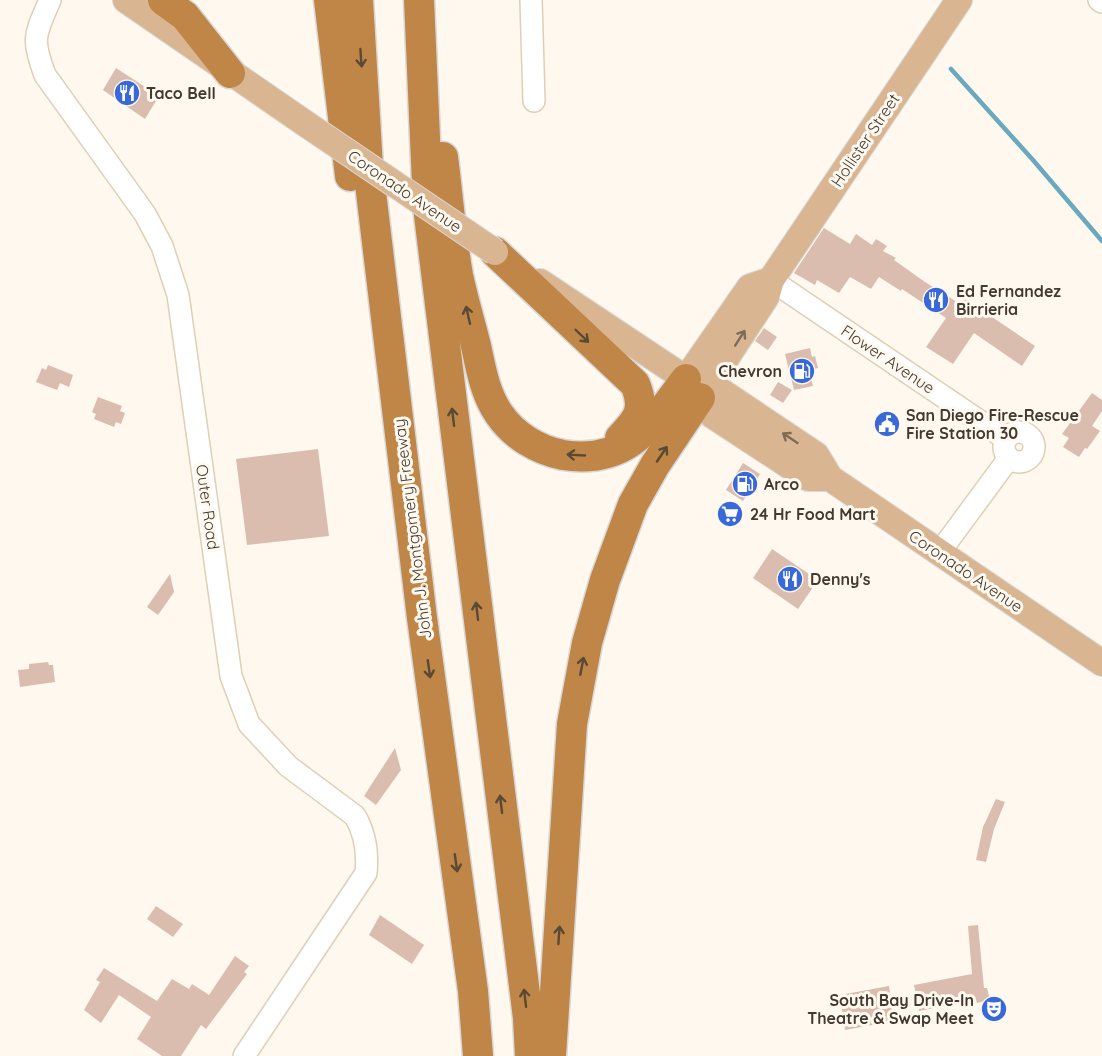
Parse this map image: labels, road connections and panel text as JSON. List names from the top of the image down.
{
  "streets": {
    "highway": ["John J. Montgomery Freeway"],
    "main road": ["Hollister Street", "Coronado Avenue"],
    "street": ["Flower Avenue", "Outer Road"]
  },
  "crossings": [
    ["Hollister Street", "Coronado Avenue"],
    ["Hollister Street", "Flower Avenue"],
    ["Coronado Avenue", "Flower Avenue"]
  ],
  "places": {
    "restaurant": ["Taco Bell", "Ed Fernandez Birrieria", "Denny's"],
    "fuel station": ["Chevron", "Arco"],
    "public building": ["San Diego Fire-Rescue Fire Station 30"],
    "supermarket": ["24 Hr Food Mart"],
    "theatre": ["South Bay Drive-In Theatre & Swap Meet"]
  }
}
